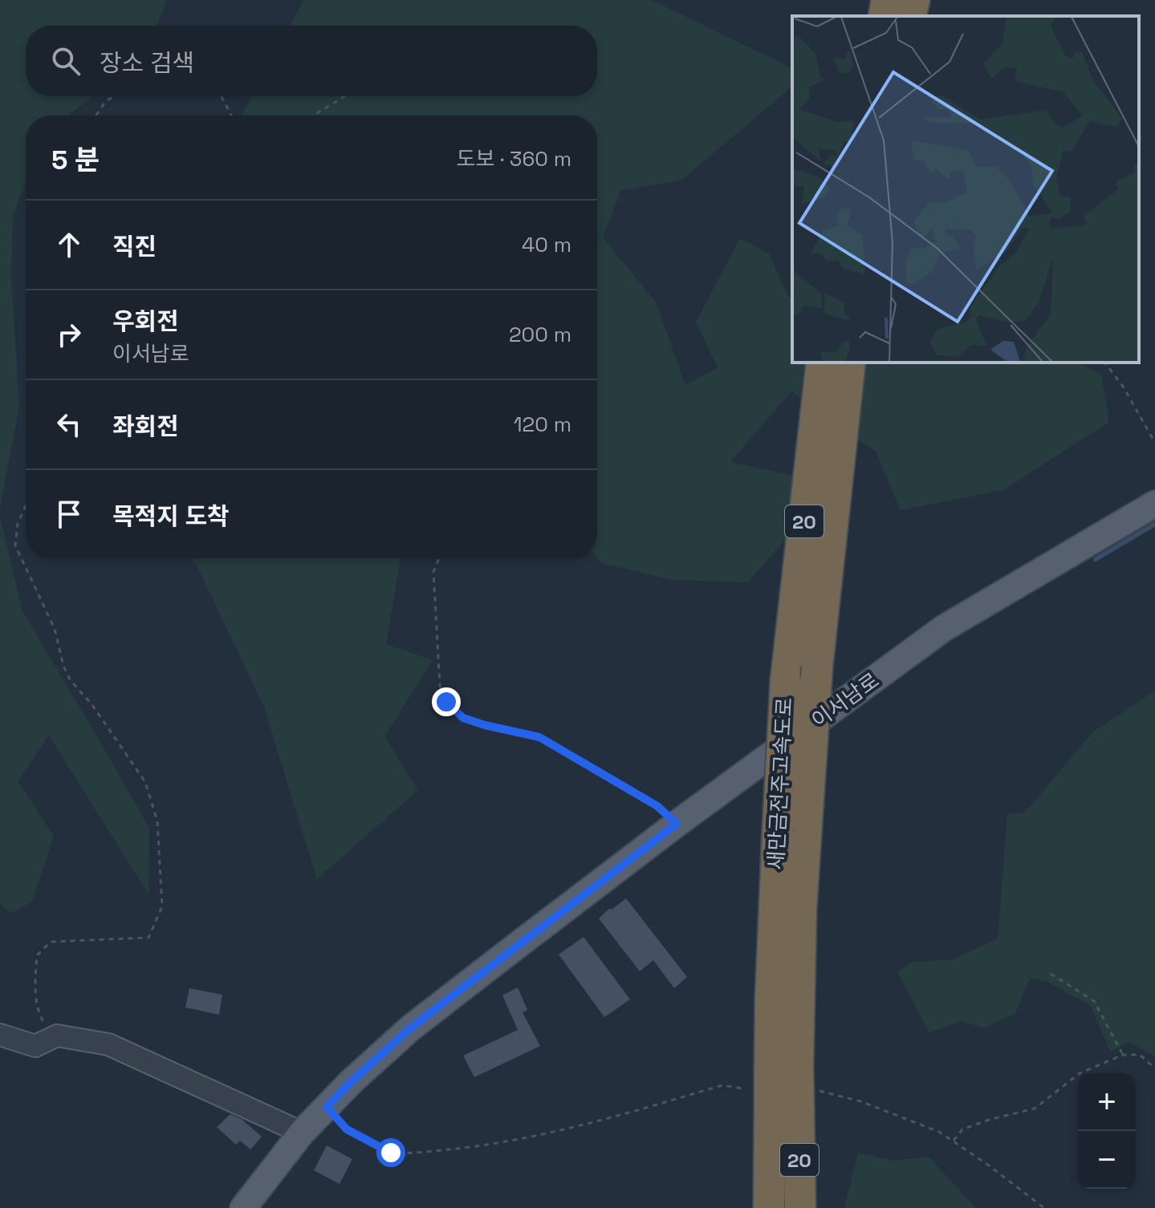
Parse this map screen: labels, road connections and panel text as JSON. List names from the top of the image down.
{
  "streets": {
    "highway": ["20", "새만금전주고속도로"],
    "main road": ["이서남로"]
  },
  "page": {
    "search": "장소 검색",
    "heading": ["5 분", "도보 · 360 m"],
    "list": [
      ["직진", "40 m"],
      ["우회전", "이서남로", "200 m"],
      ["좌회전", "120 m"],
      "목적지 도착"
    ],
    "map_buttons": ["+", "−"]
  }
}
